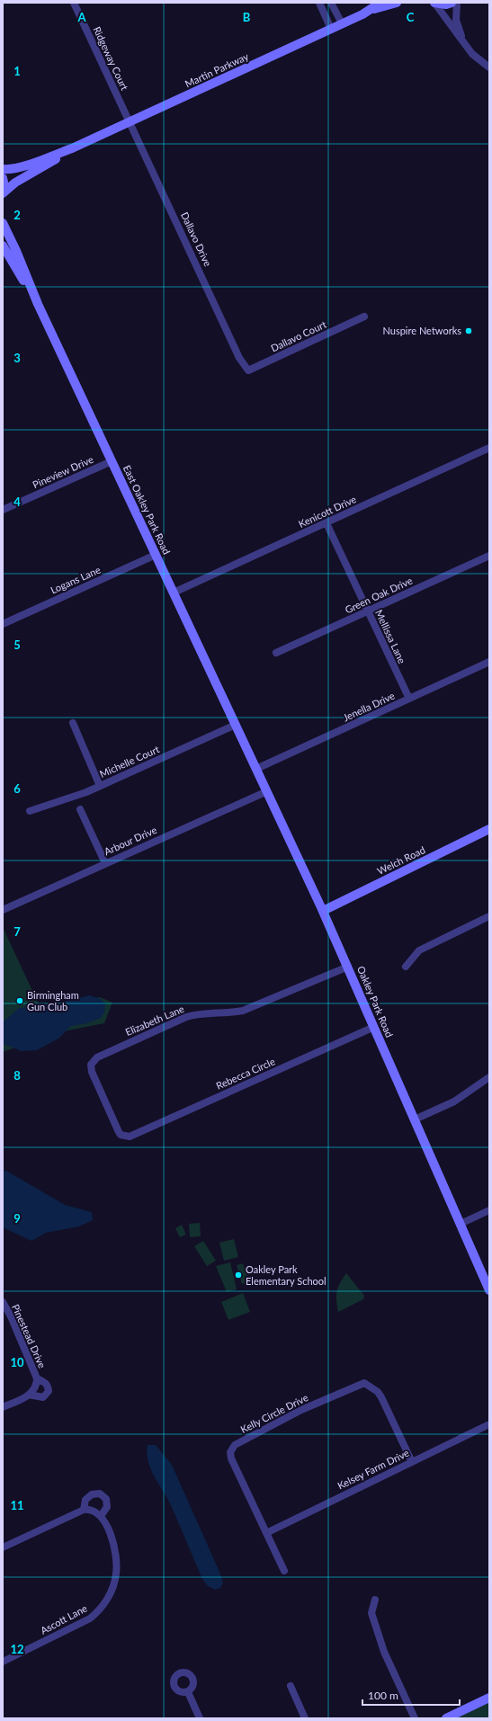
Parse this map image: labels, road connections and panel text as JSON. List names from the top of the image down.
{
  "streets": {
    "street": [
      "Ridgeway Court",
      "Martin Parkway",
      "Dallavo Drive",
      "Dallavo Court",
      "Pineview Drive",
      "East Oakley Park Road",
      "Kenicott Drive",
      "Logans Lane",
      "Green Oak Drive",
      "Mellissa Lane",
      "Jenella Drive",
      "Michelle Court",
      "Arbour Drive",
      "Welch Road",
      "Oakley Park Road",
      "Elizabeth Lane",
      "Rebecca Circle",
      "Pinestead Drive",
      "Kelly Circle Drive",
      "Kelsey Farm Drive",
      "Ascott Lane"
    ]
  },
  "crossings": [
    ["Ridgeway Court", "Martin Parkway"],
    ["Ridgeway Court", "Dallavo Drive"],
    ["Martin Parkway", "Dallavo Drive"],
    ["Dallavo Drive", "Dallavo Court"],
    ["Pineview Drive", "East Oakley Park Road"],
    ["East Oakley Park Road", "Kenicott Drive"],
    ["East Oakley Park Road", "Logans Lane"],
    ["East Oakley Park Road", "Michelle Court"],
    ["East Oakley Park Road", "Oakley Park Road"],
    ["Kenicott Drive", "Mellissa Lane"],
    ["Green Oak Drive", "Mellissa Lane"],
    ["Mellissa Lane", "Jenella Drive"],
    ["Jenella Drive", "Oakley Park Road"],
    ["Michelle Court", "Oakley Park Road"],
    ["Arbour Drive", "Oakley Park Road"],
    ["Welch Road", "Oakley Park Road"],
    ["Oakley Park Road", "Elizabeth Lane"],
    ["Oakley Park Road", "Rebecca Circle"],
    ["Elizabeth Lane", "Rebecca Circle"],
    ["Kelly Circle Drive", "Kelsey Farm Drive"]
  ],
  "places": ["Nuspire Networks", "Birmingham Gun Club", "Oakley Park Elementary School"],
  "scale_bar": "100 m",
  "grid": {
    "columns": ["A", "B", "C"],
    "rows": [
      "1",
      "2",
      "3",
      "4",
      "5",
      "6",
      "7",
      "8",
      "9",
      "10",
      "11",
      "12"
    ]
  }
}
